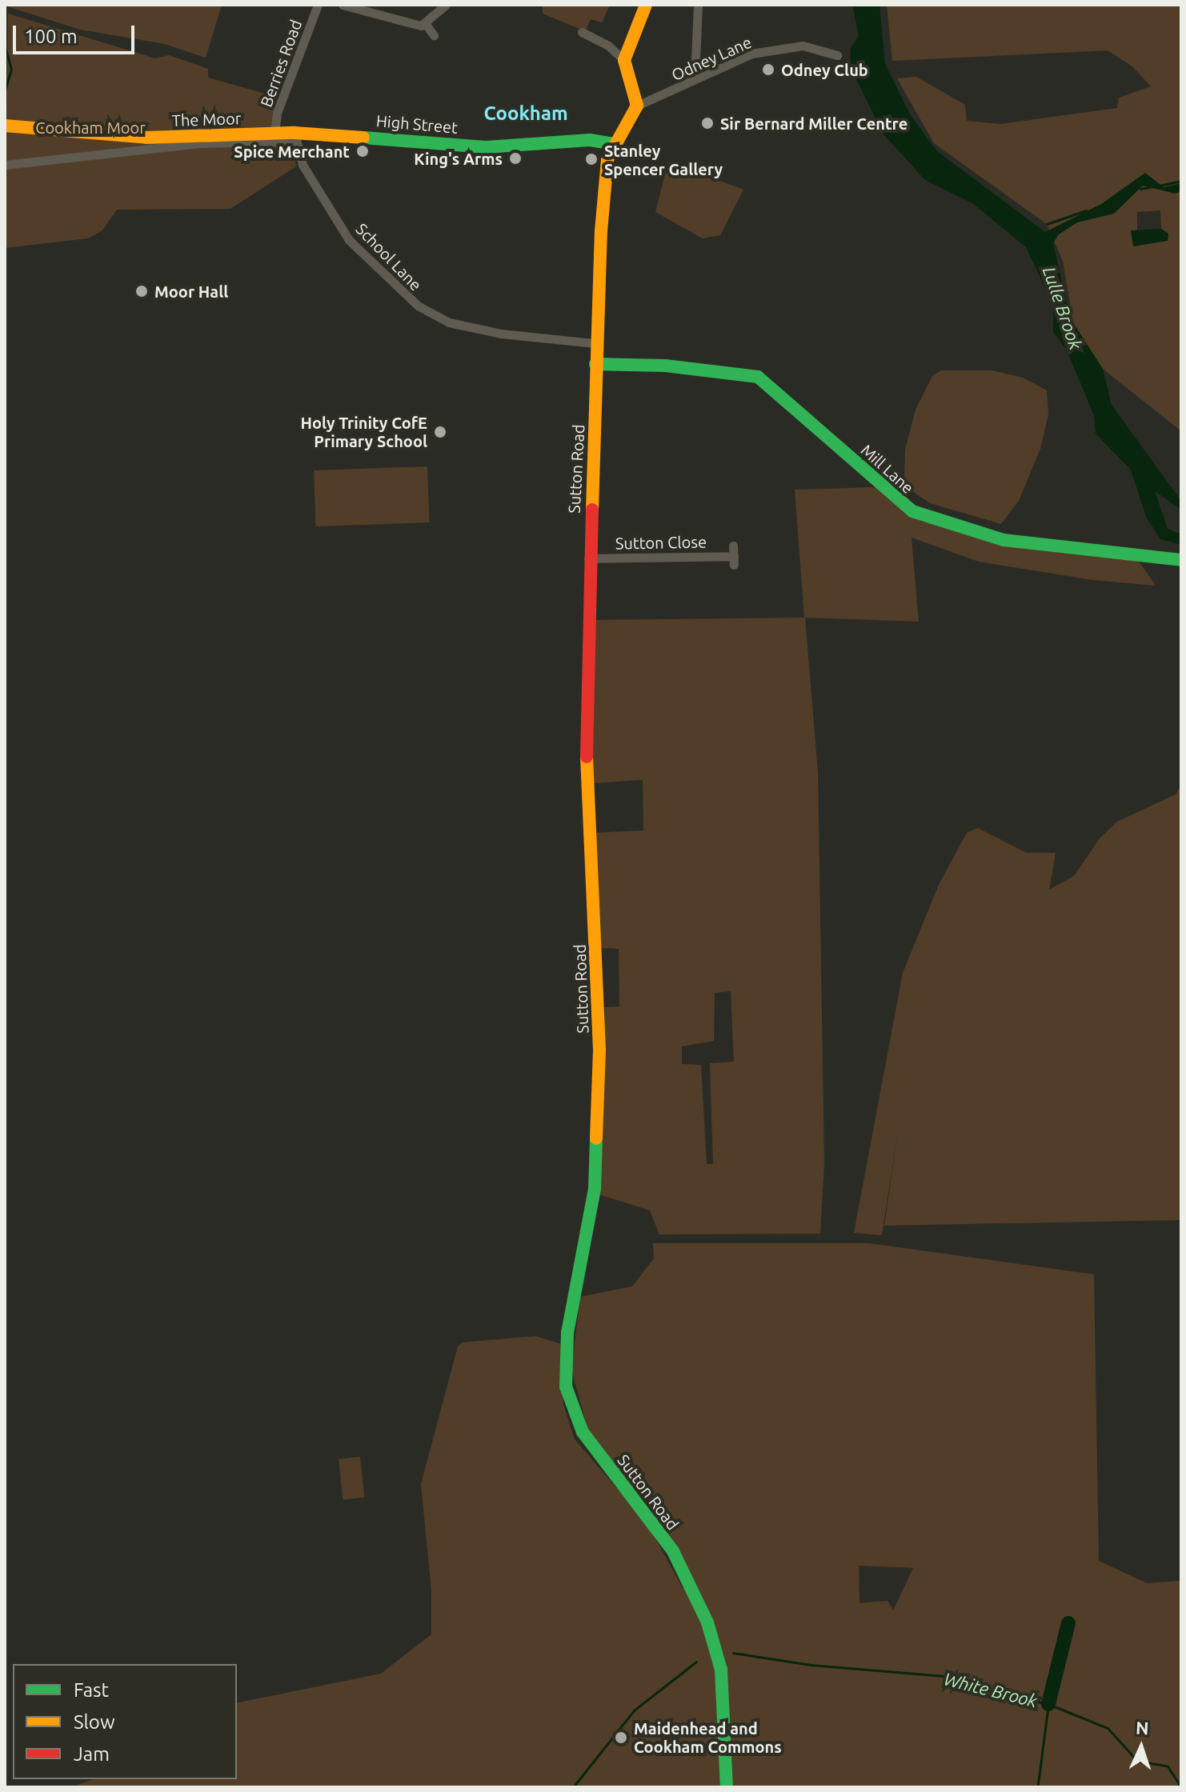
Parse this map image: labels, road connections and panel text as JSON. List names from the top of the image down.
{
  "streets": {
    "main road": [
      "The Moor",
      "High Street",
      "Sutton Road",
      "Mill Lane"
    ],
    "street": [
      "Odney Lane",
      "Berries Road",
      "School Lane",
      "Sutton Close"
    ]
  },
  "crossings": [
    ["Odney Lane", "Sutton Road"],
    ["Berries Road", "The Moor"],
    ["The Moor", "High Street"],
    ["The Moor", "School Lane"],
    ["High Street", "School Lane"],
    ["High Street", "Sutton Road"],
    ["School Lane", "Sutton Road"],
    ["Sutton Road", "Mill Lane"],
    ["Sutton Road", "Sutton Close"]
  ],
  "districts": ["Cookham"],
  "water": ["Lulle Brook", "White Brook"],
  "parks": ["Cookham Moor"],
  "places": [
    "Odney Club",
    "Sir Bernard Miller Centre",
    "Spice Merchant",
    "King's Arms",
    "Stanley Spencer Gallery",
    "Moor Hall",
    "Holy Trinity CofE Primary School",
    "Maidenhead and Cookham Commons"
  ],
  "legend": ["Fast", "Slow", "Jam"],
  "scale_bar": "100 m",
  "north": "top"
}
